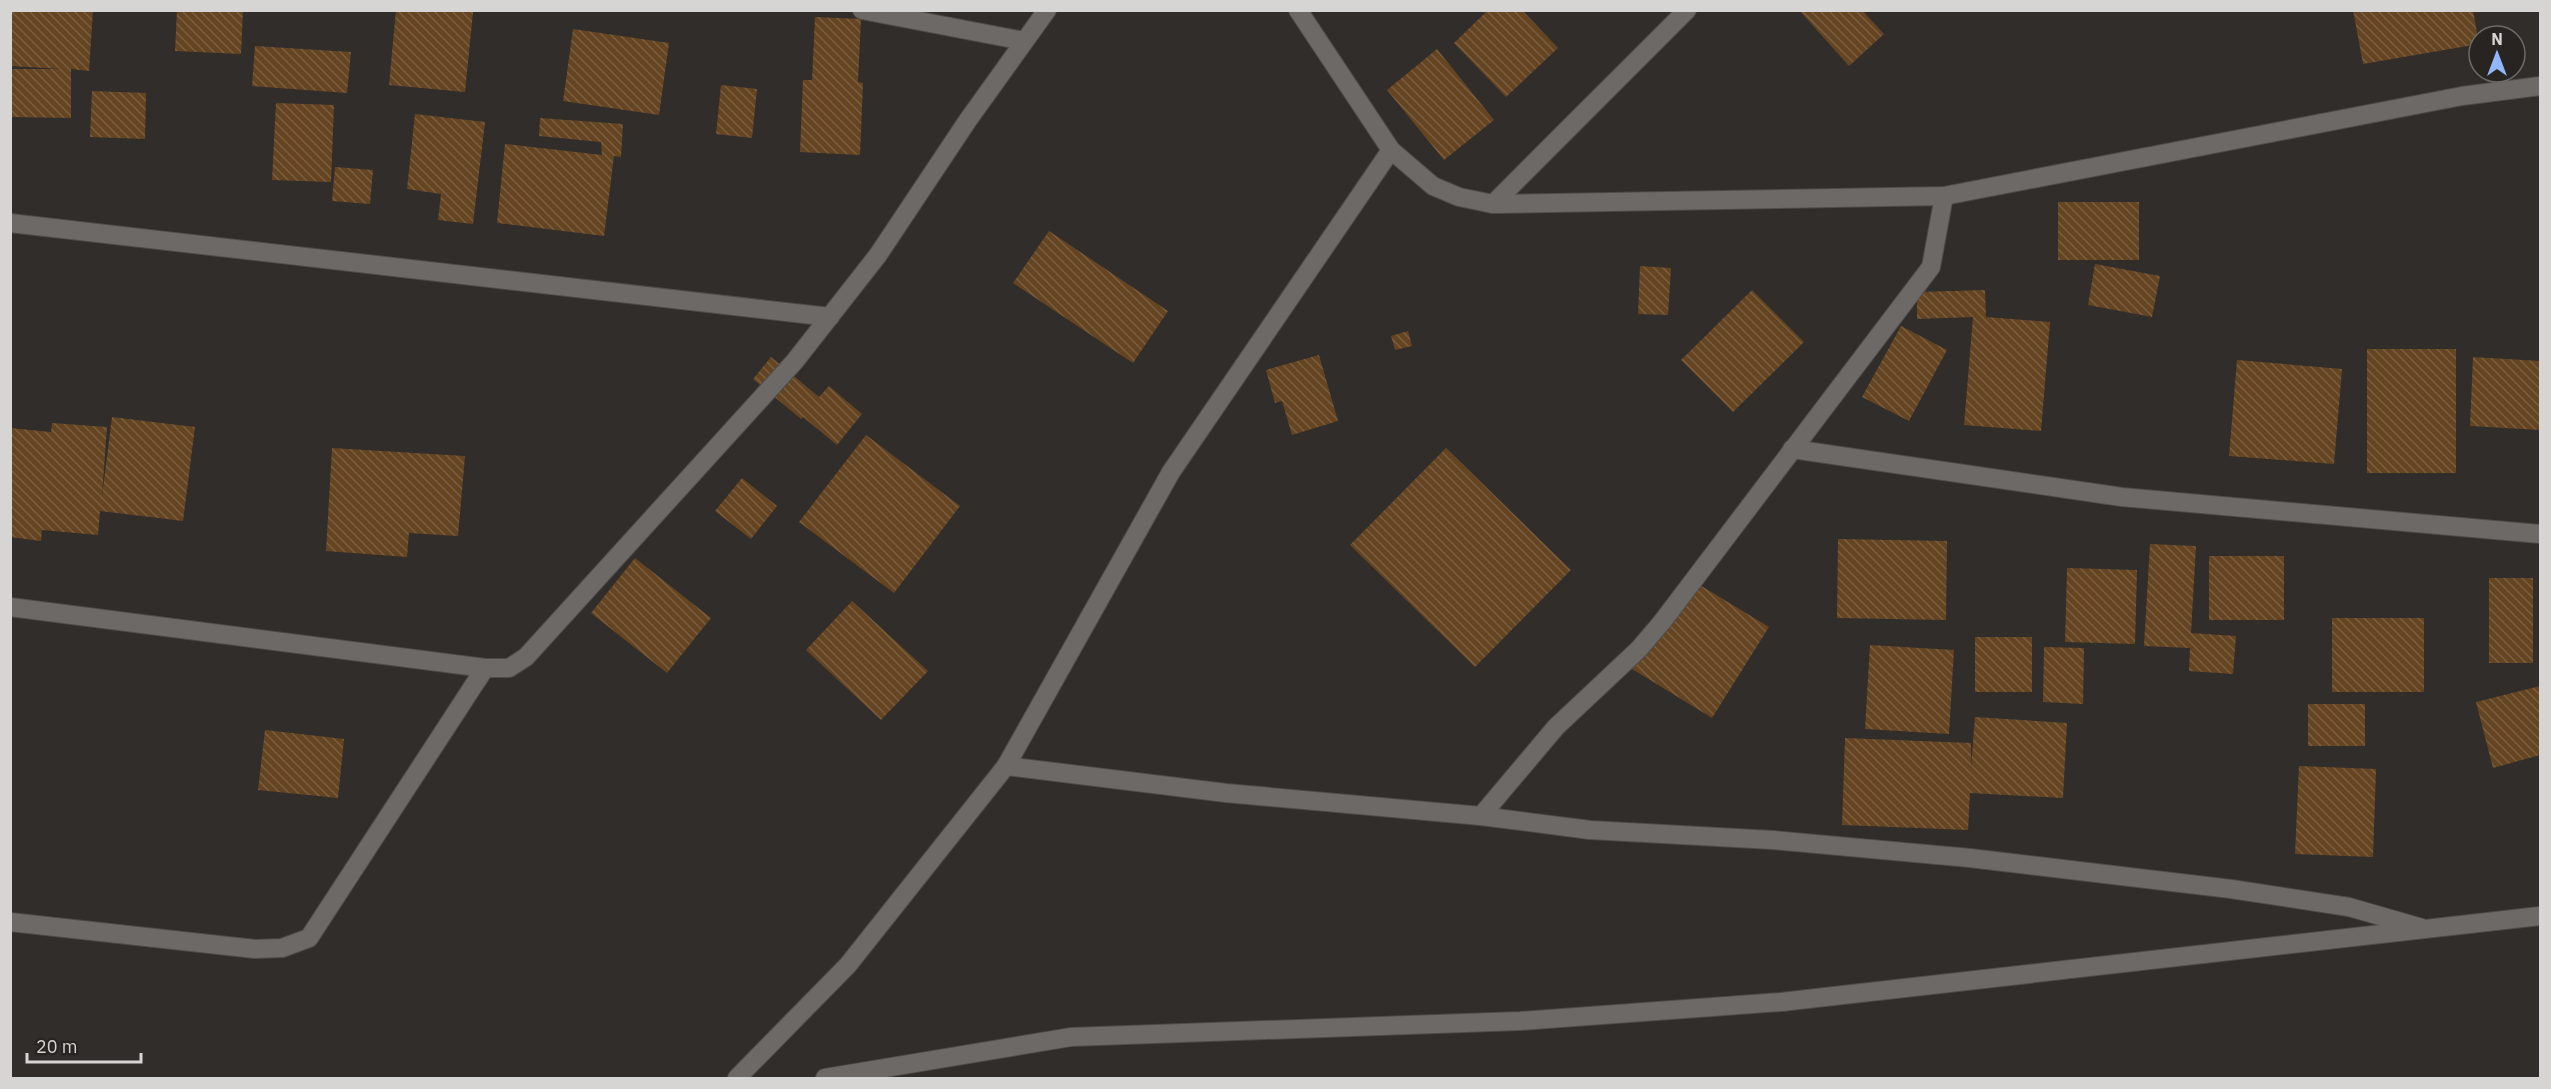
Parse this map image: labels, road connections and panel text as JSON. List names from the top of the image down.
{
  "scale_bar": "20 m",
  "north": "top"
}
